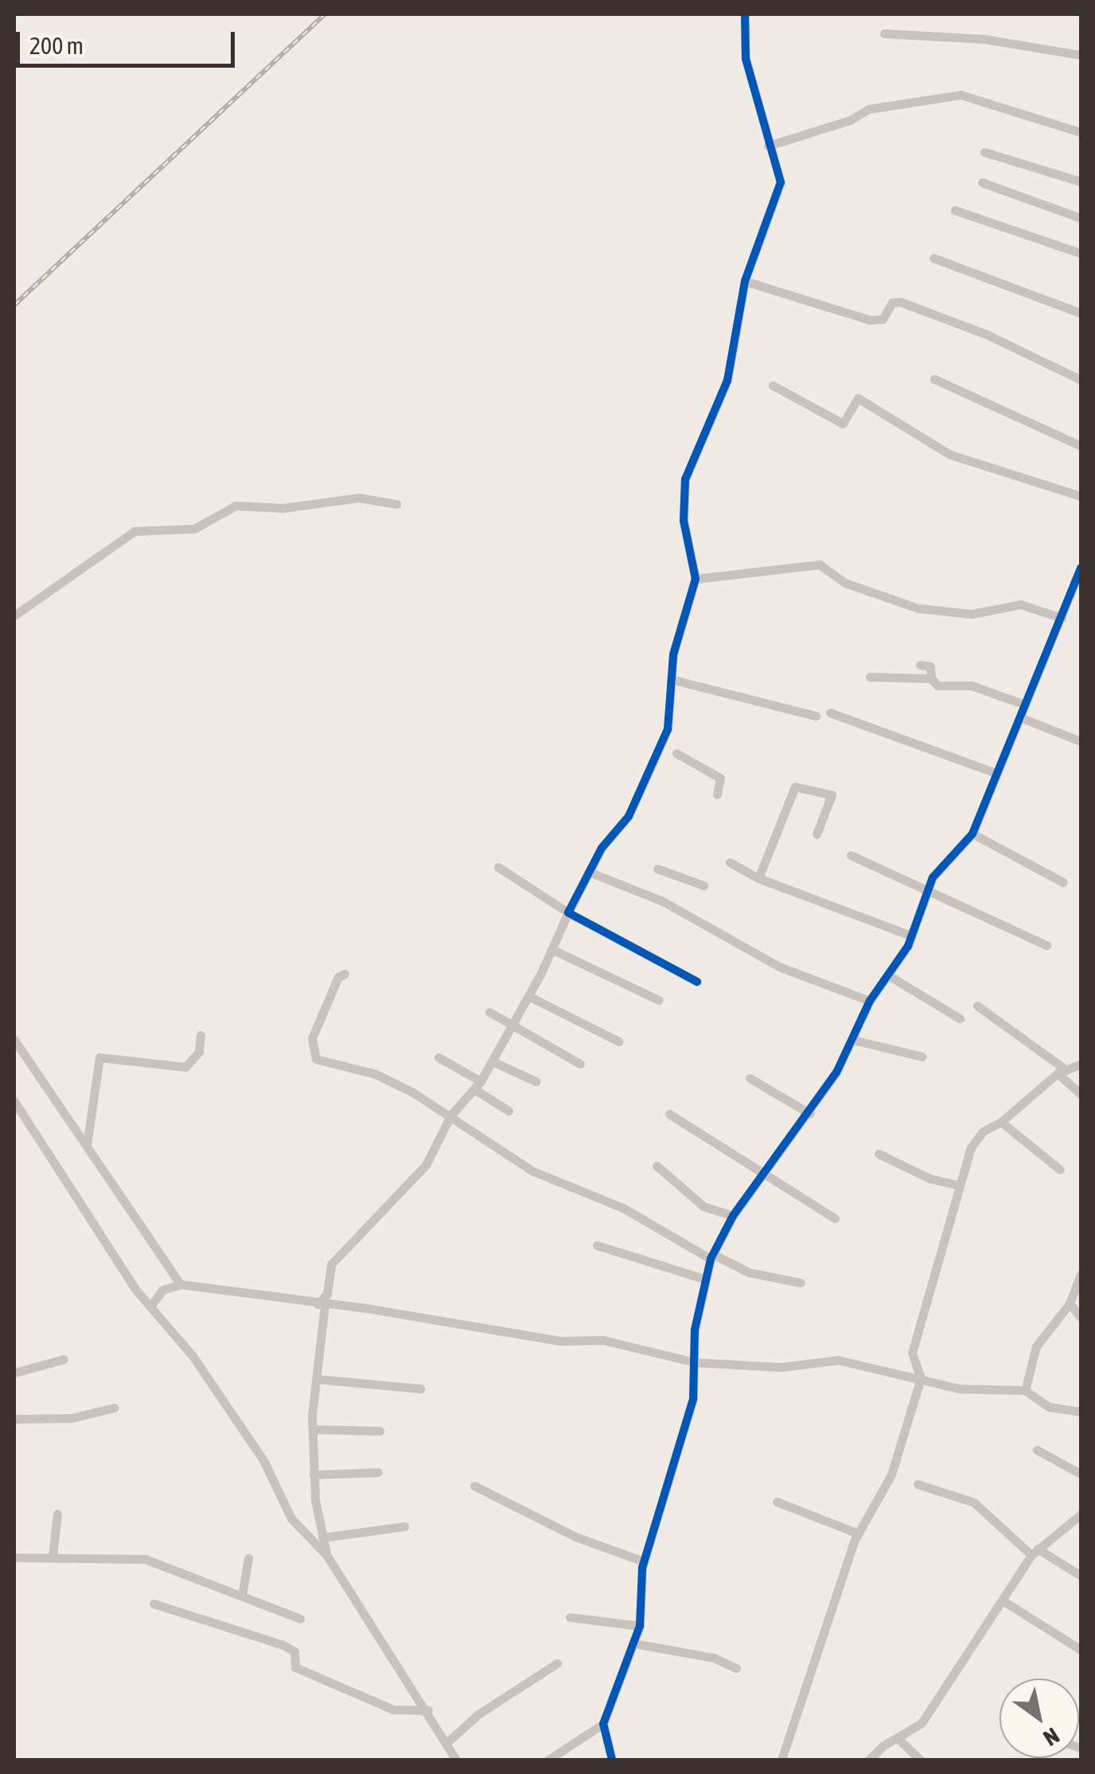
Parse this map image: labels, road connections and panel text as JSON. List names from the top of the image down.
{
  "scale_bar": "200 m",
  "north": "bottom right"
}
